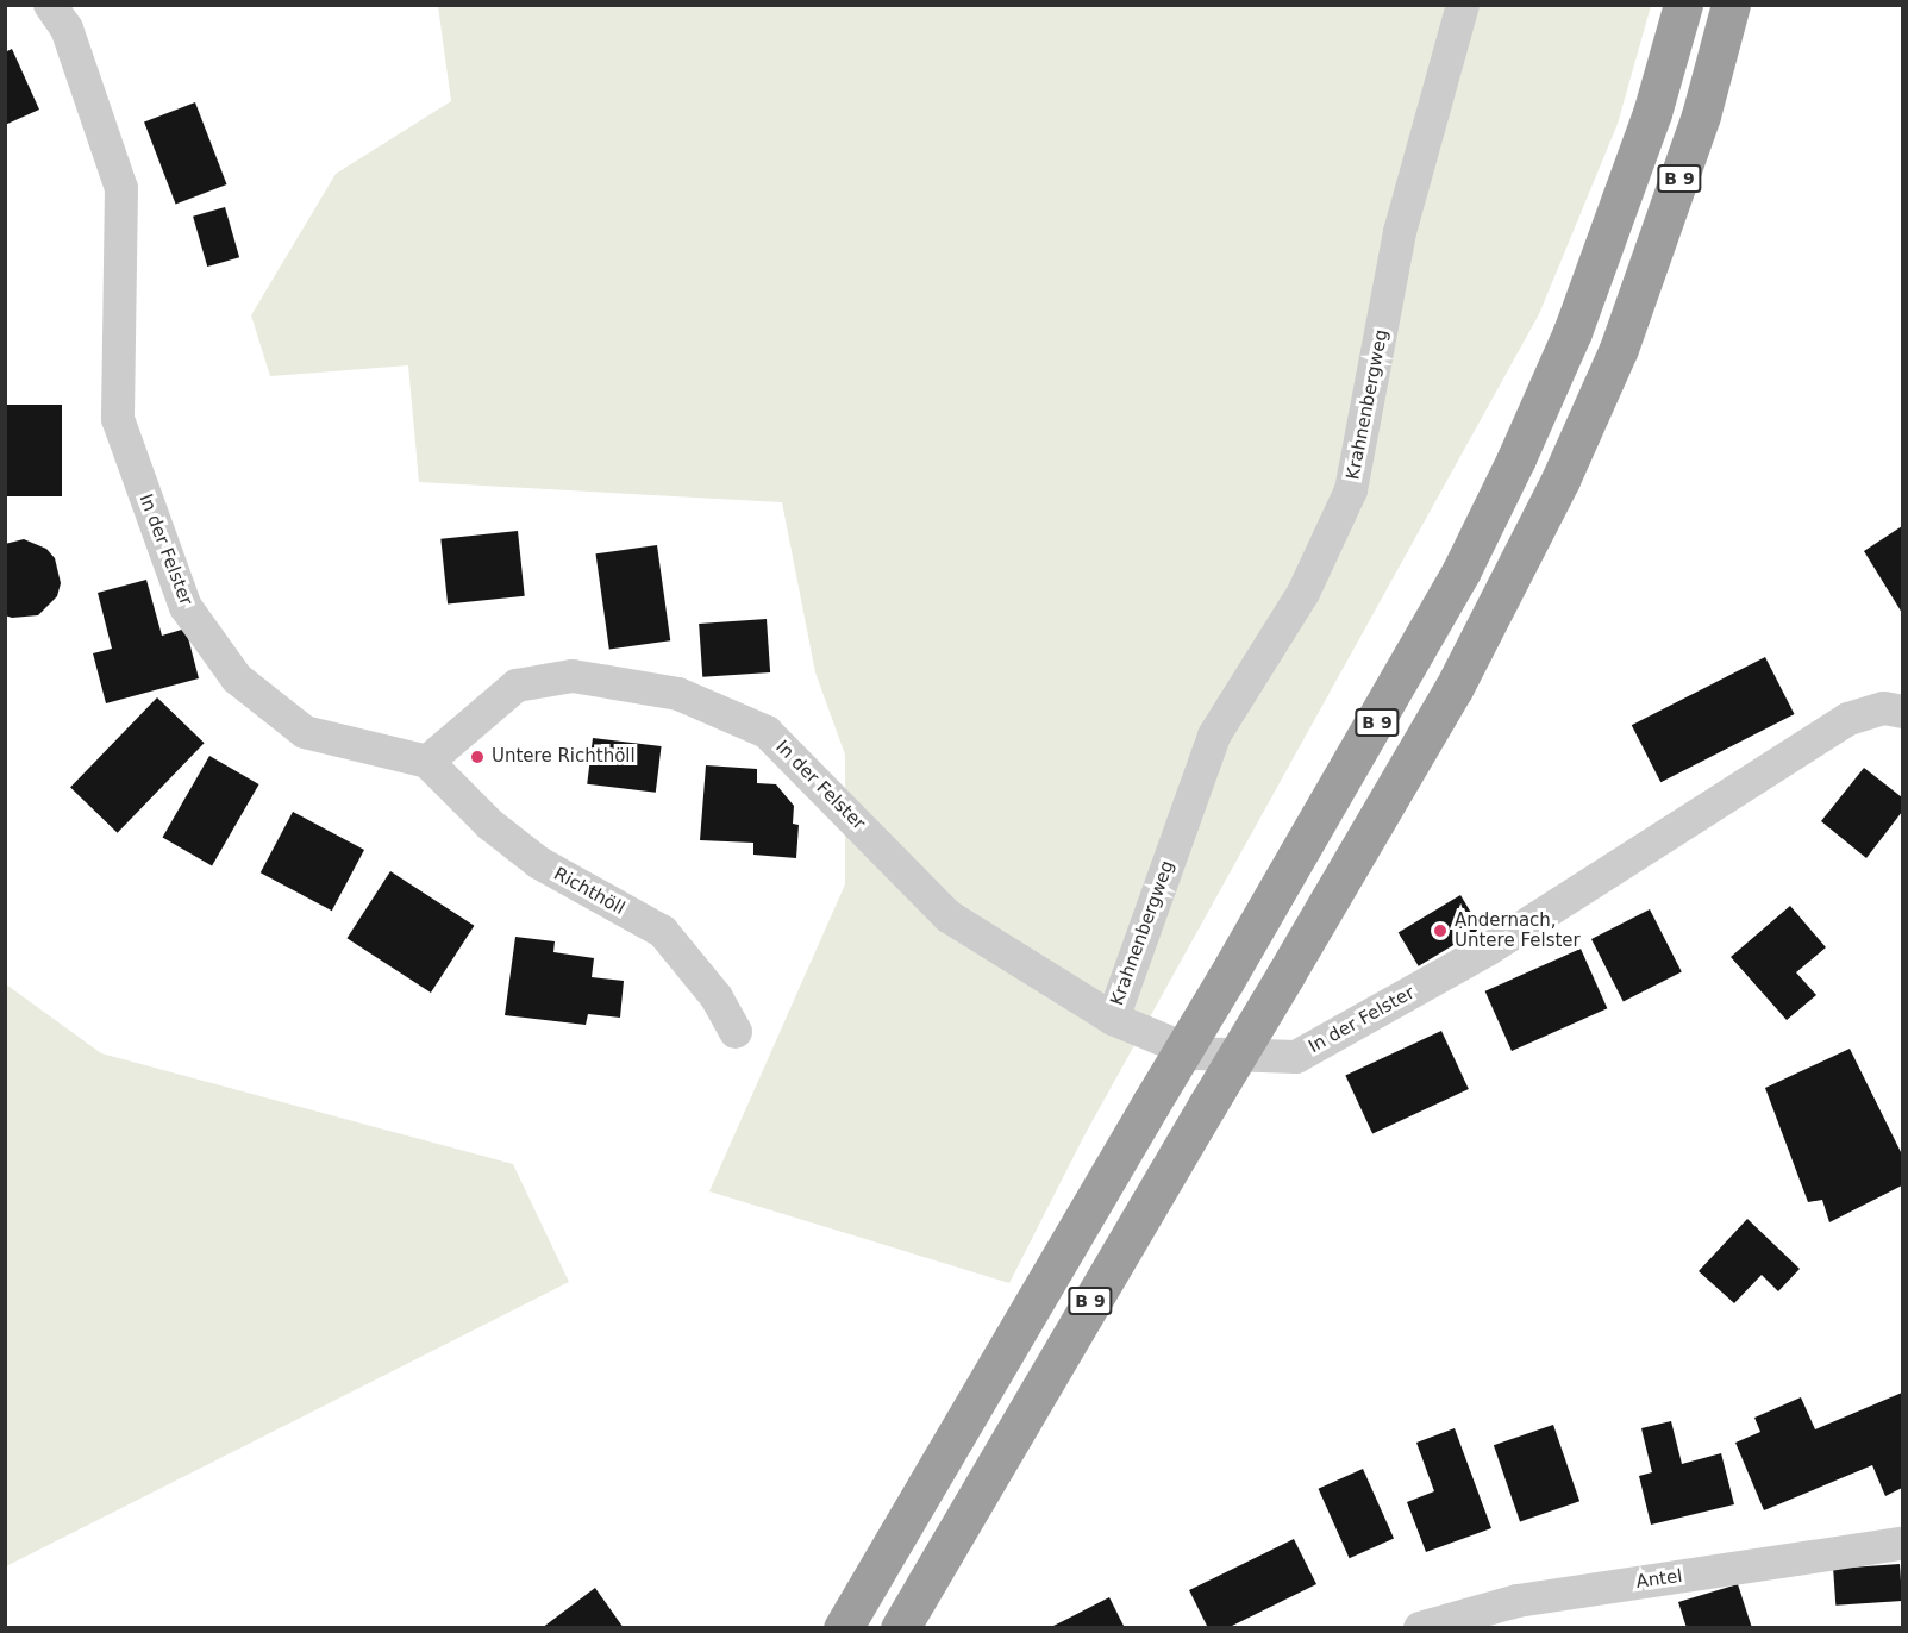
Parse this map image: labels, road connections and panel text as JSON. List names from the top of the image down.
{
  "streets": {
    "highway": ["B 9"],
    "street": [
      "Krahnenbergweg",
      "In der Felster",
      "Richthöll",
      "Antel"
    ]
  },
  "crossings": [
    ["Krahnenbergweg", "In der Felster"],
    ["In der Felster", "Richthöll"]
  ],
  "places": ["Untere Richthöll", "Andernach, Untere Felster"]
}
